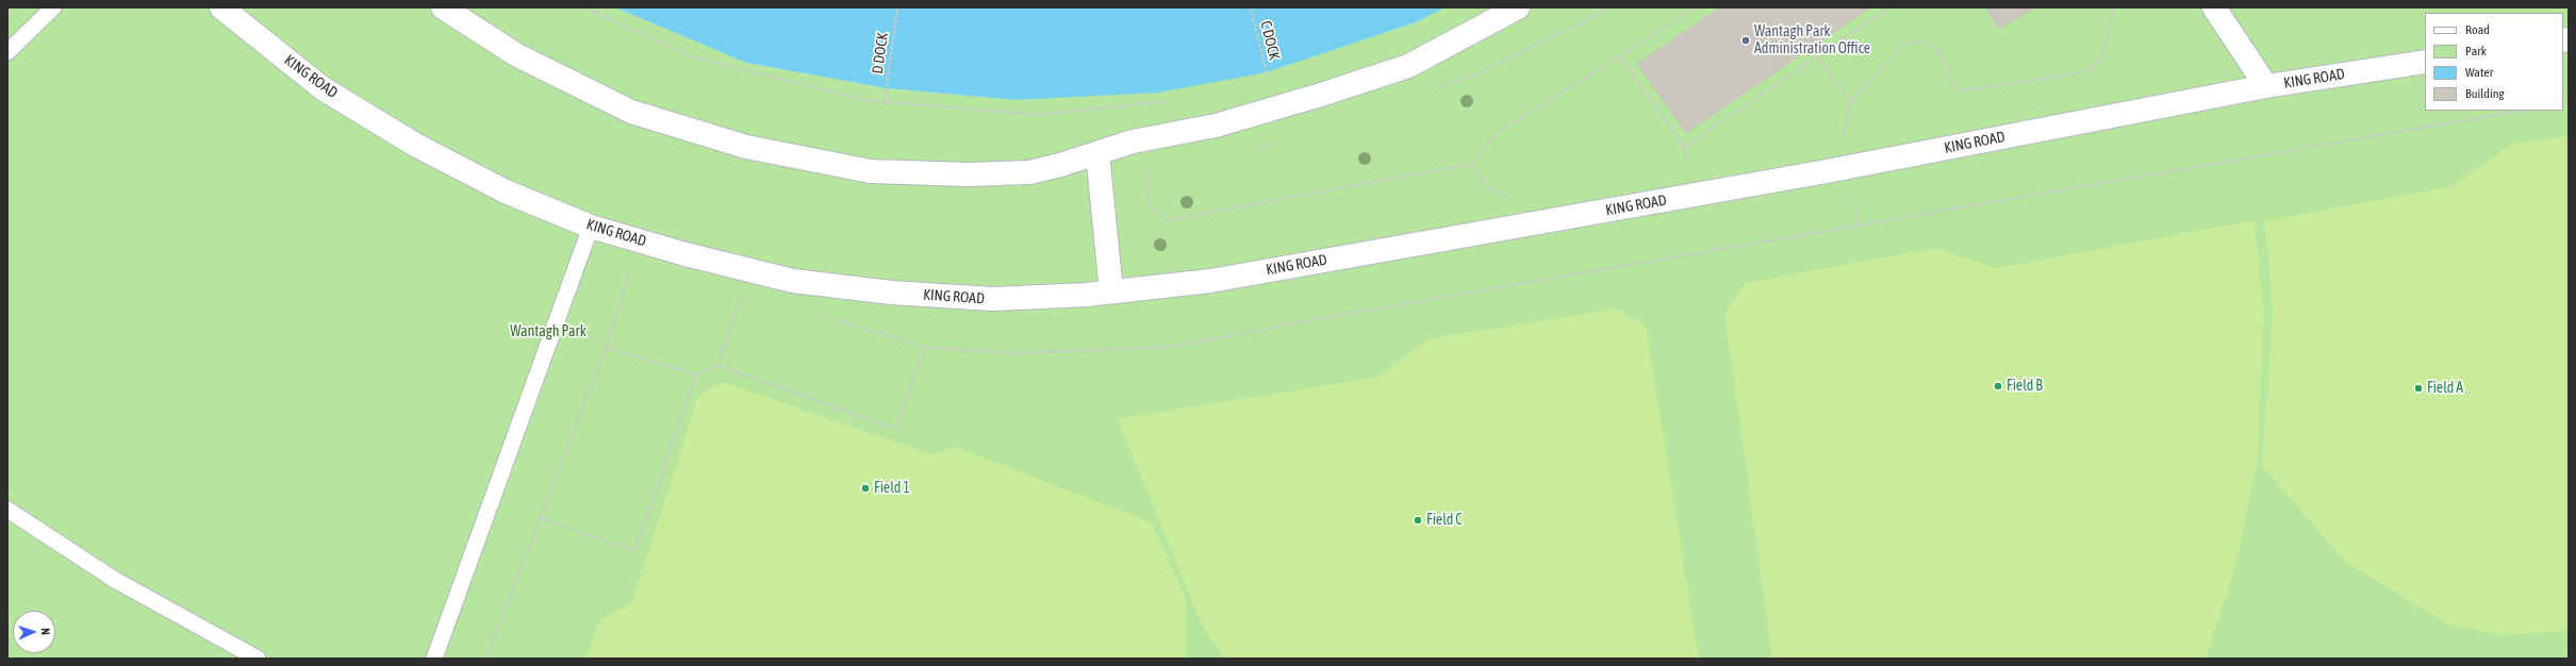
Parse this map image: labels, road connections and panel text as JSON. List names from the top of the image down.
{
  "streets": {
    "street": ["KING ROAD"],
    "path": ["C DOCK", "D DOCK"]
  },
  "parks": ["Wantagh Park"],
  "places": [
    "Wantagh Park Administration Office",
    "Field B",
    "Field A",
    "Field 1",
    "Field C"
  ],
  "legend": [
    "Road",
    "Park",
    "Water",
    "Building"
  ],
  "north": "right"
}
